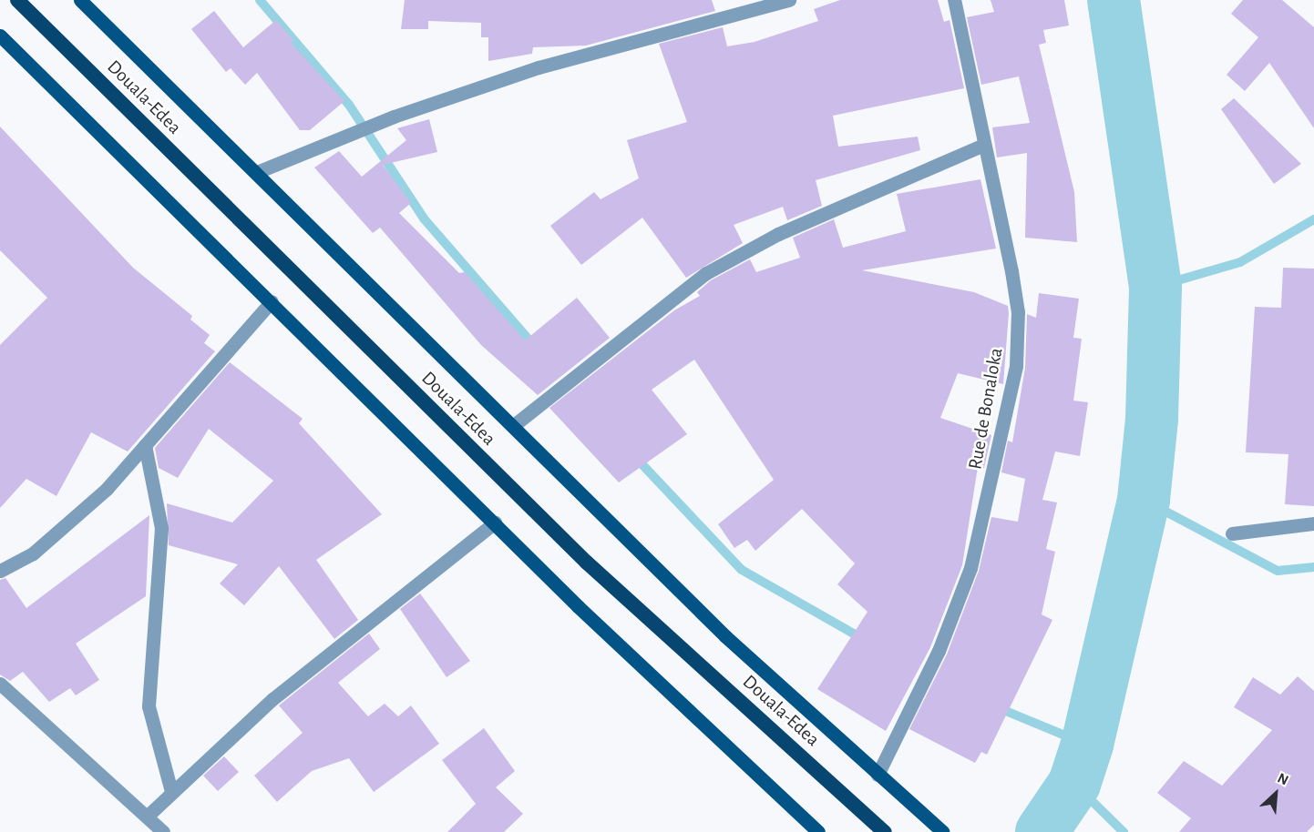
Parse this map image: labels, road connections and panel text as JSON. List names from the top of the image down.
{
  "streets": {
    "highway": ["Douala-Edea"],
    "street": ["Rue de Bonaloka"]
  },
  "north": "top right"
}
